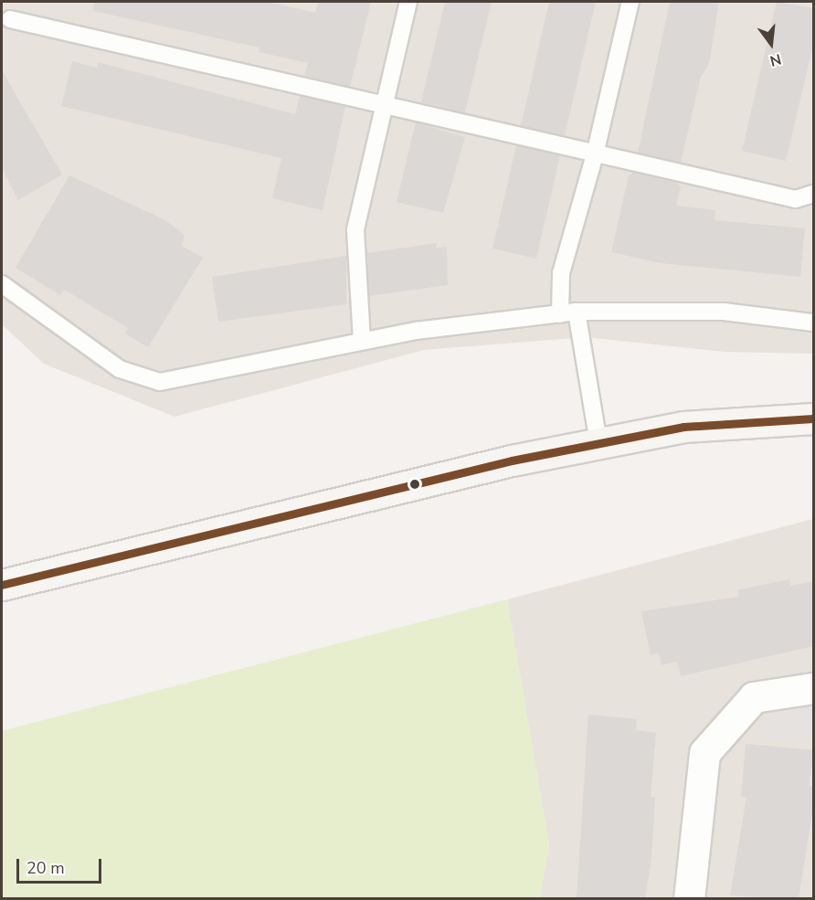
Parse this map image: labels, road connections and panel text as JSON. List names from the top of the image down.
{
  "scale_bar": "20 m",
  "north": "bottom"
}
